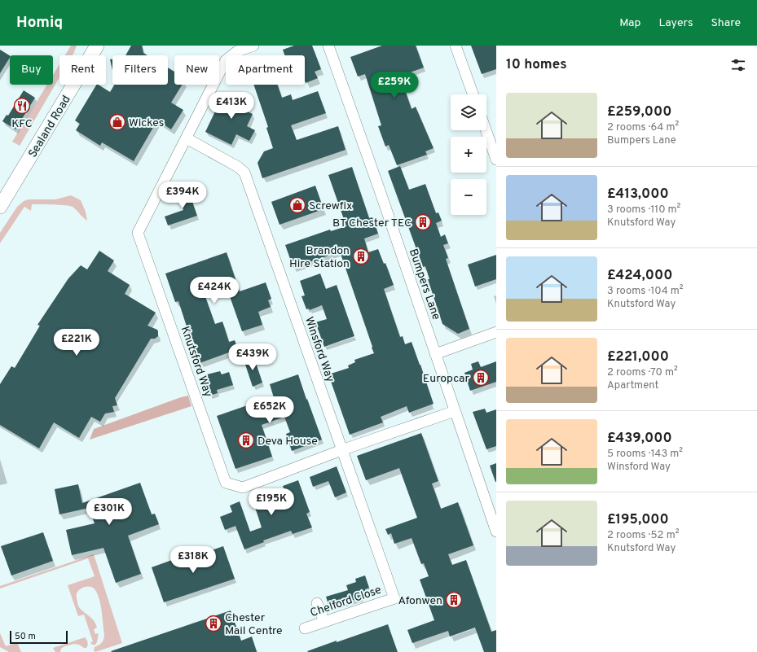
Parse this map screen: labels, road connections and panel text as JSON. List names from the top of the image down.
{
  "streets": {
    "main road": ["Sealand Road"],
    "street": [
      "Bumpers Lane",
      "Winsford Way",
      "Knutsford Way",
      "Chelford Close"
    ]
  },
  "crossings": [
    ["Bumpers Lane", "Knutsford Way"],
    ["Winsford Way", "Knutsford Way"],
    ["Winsford Way", "Chelford Close"]
  ],
  "places": {
    "restaurant": ["KFC"],
    "shop": ["Wickes", "Screwfix"],
    "building": [
      "BT Chester TEC",
      "Brandon Hire Station",
      "Europcar",
      "Deva House",
      "Afonwen",
      "Chester Mail Centre"
    ]
  },
  "scale_bar": "50 m",
  "page": {
    "header": "Homiq",
    "nav": ["Map", "Layers", "Share"],
    "heading": "10 homes",
    "chip": [
      "Buy",
      "Rent",
      "Filters",
      "New",
      "Apartment"
    ],
    "price": [
      "£259K",
      "£413K",
      "£394K",
      "£424K",
      "£221K",
      "£439K",
      "£652K",
      "£195K",
      "£301K",
      "£318K"
    ],
    "list": [
      {
        "name": "£259,000",
        "note": "2 rooms · 64 m² · Bumpers Lane"
      },
      {
        "name": "£413,000",
        "note": "3 rooms · 110 m² · Knutsford Way"
      },
      {
        "name": "£424,000",
        "note": "3 rooms · 104 m² · Knutsford Way"
      },
      {
        "name": "£221,000",
        "note": "2 rooms · 70 m² · Apartment"
      },
      {
        "name": "£439,000",
        "note": "5 rooms · 143 m² · Winsford Way"
      },
      {
        "name": "£195,000",
        "note": "2 rooms · 52 m² · Knutsford Way"
      }
    ],
    "map_buttons": ["+", "−"],
    "scale": "50 m"
  }
}
